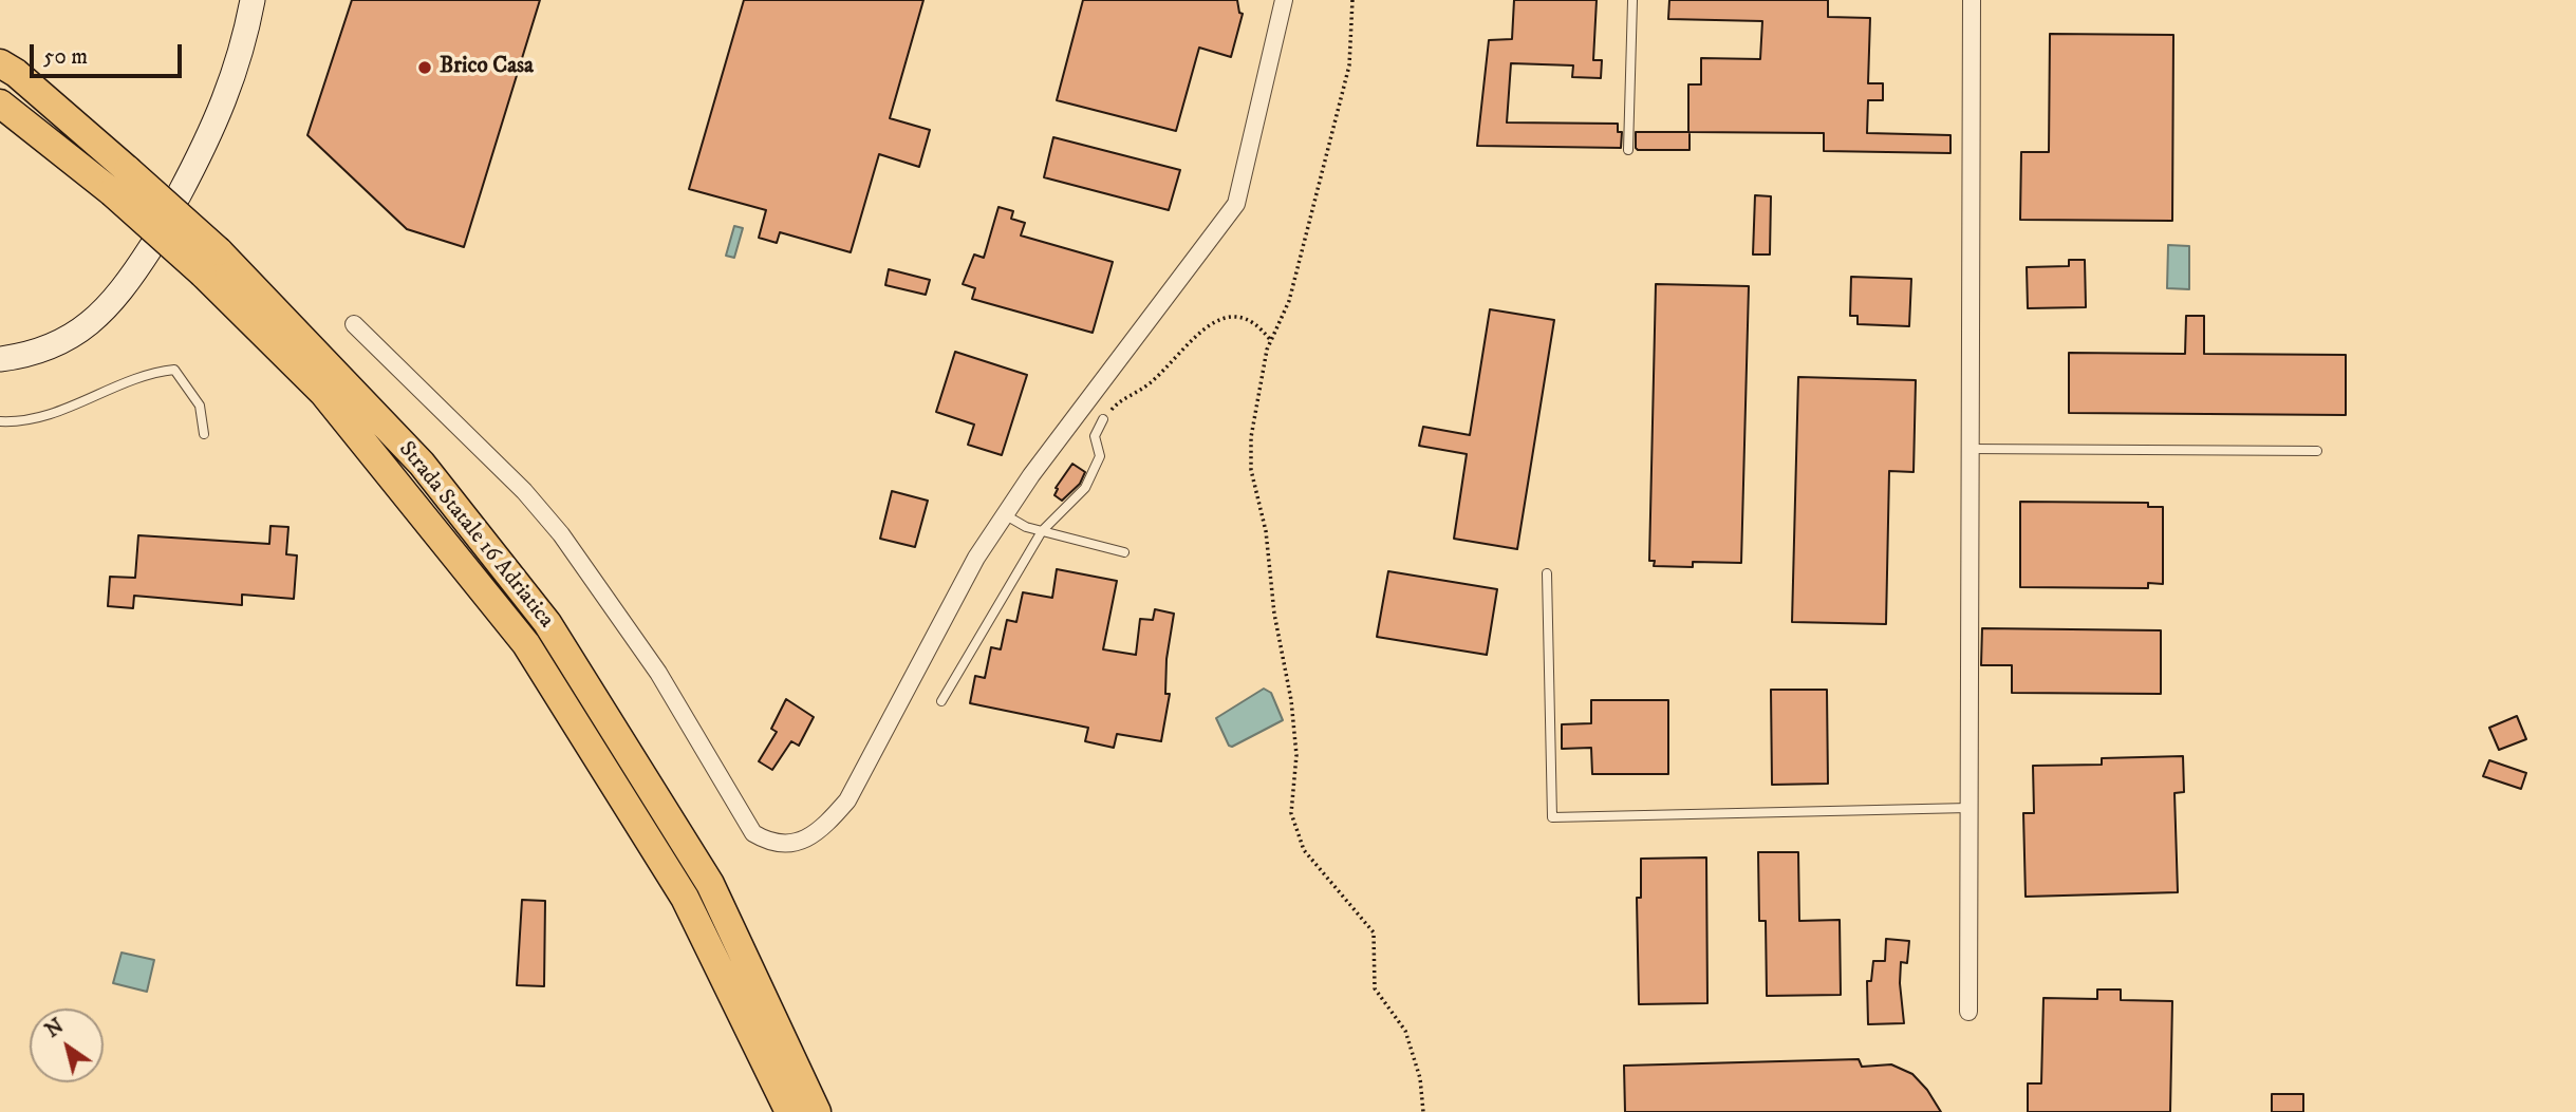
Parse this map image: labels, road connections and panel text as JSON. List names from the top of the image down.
{
  "streets": {
    "highway": ["Strada Statale 16 Adriatica"]
  },
  "places": ["Brico Casa"],
  "scale_bar": "50 m",
  "north": "top left"
}
